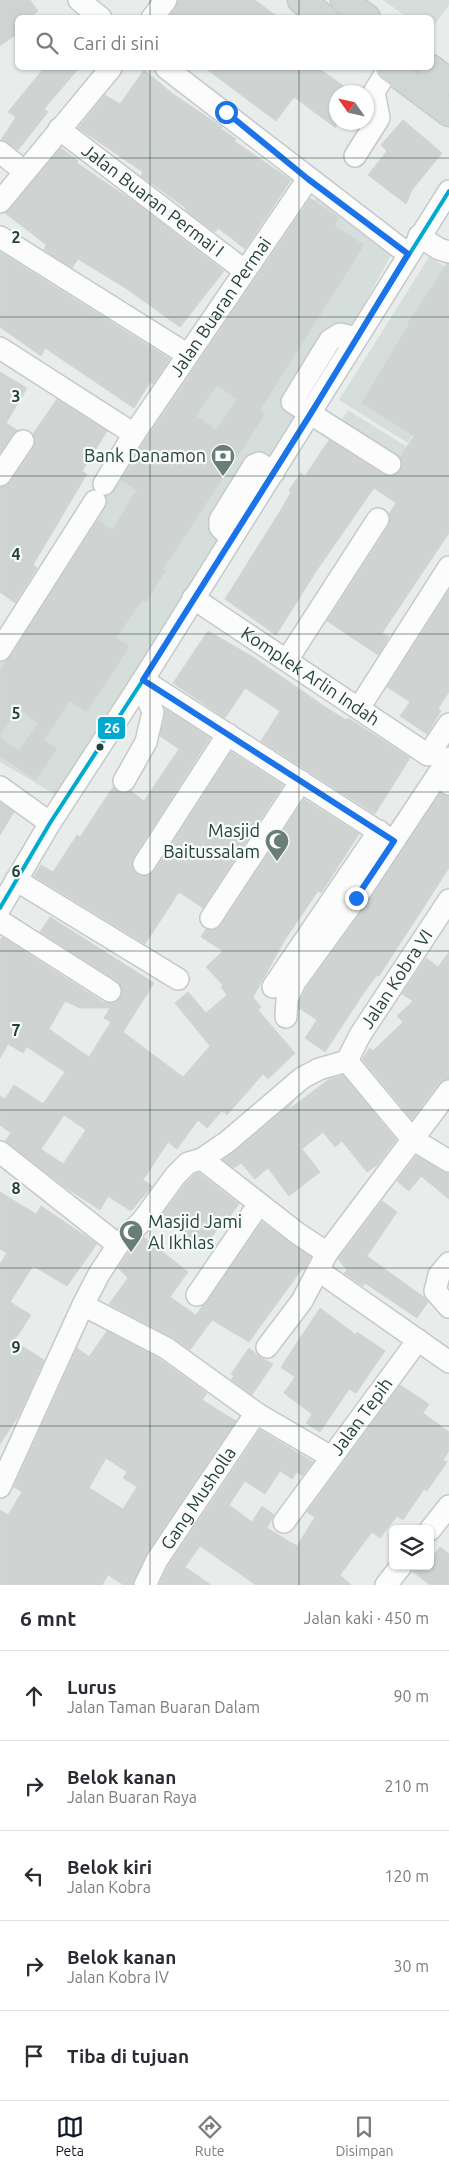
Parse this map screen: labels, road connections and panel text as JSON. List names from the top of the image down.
{
  "streets": {
    "street": [
      "Jalan Buaran Permai I",
      "Jalan Buaran Permai",
      "Komplek Arlin Indah",
      "Jalan Kobra VI",
      "Jalan Tepih",
      "Gang Musholla"
    ]
  },
  "crossings": [
    ["Jalan Buaran Permai I", "Jalan Buaran Permai"]
  ],
  "places": {
    "bank": ["Bank Danamon"],
    "mosque": ["Masjid Baitussalam", "Masjid Jami Al Ikhlas"]
  },
  "lines": ["transit line 26"],
  "north": "top left",
  "page": {
    "search": "Cari di sini",
    "heading": ["6 mnt", "Jalan kaki · 450 m"],
    "list": [
      ["Lurus", "Jalan Taman Buaran Dalam", "90 m"],
      ["Belok kanan", "Jalan Buaran Raya", "210 m"],
      ["Belok kiri", "Jalan Kobra", "120 m"],
      ["Belok kanan", "Jalan Kobra IV", "30 m"],
      "Tiba di tujuan"
    ],
    "nav": ["Peta", "Rute", "Disimpan"]
  },
  "grid": {
    "rows": [
      "2",
      "3",
      "4",
      "5",
      "6",
      "7",
      "8",
      "9"
    ]
  }
}
